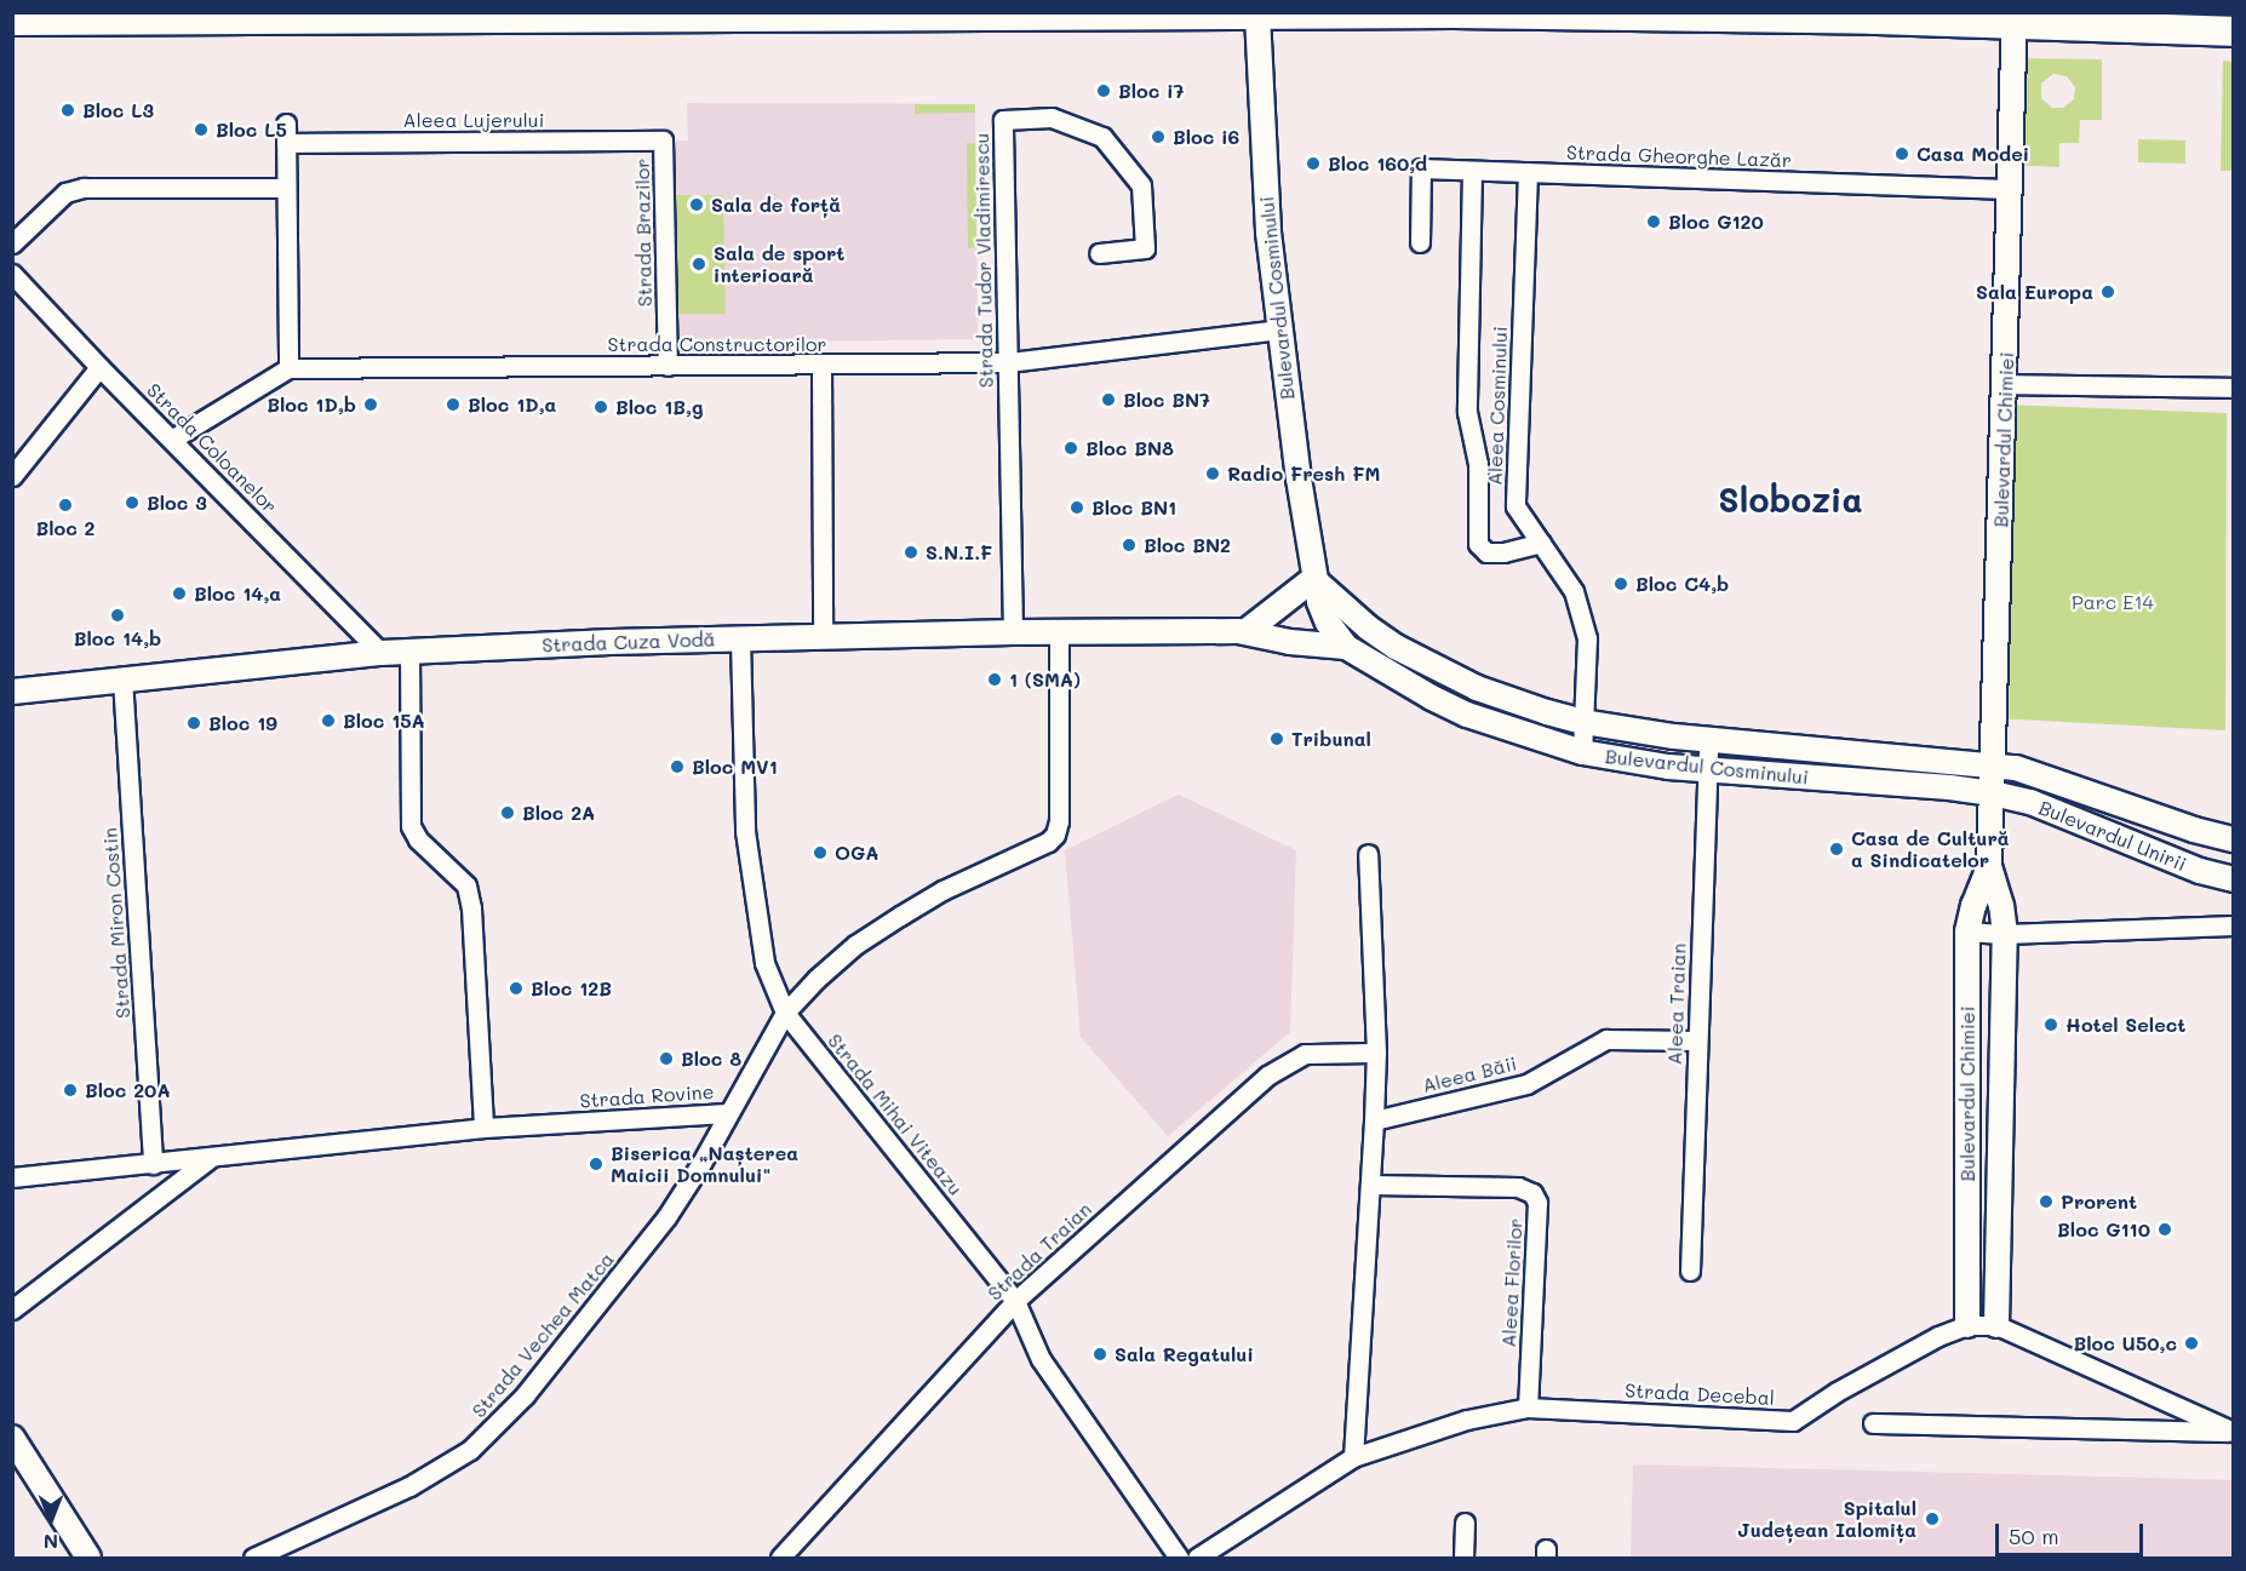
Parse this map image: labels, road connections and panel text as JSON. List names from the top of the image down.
{
  "streets": {
    "street": [
      "Aleea Lujerului",
      "Strada Gheorghe Lazăr",
      "Strada Brazilor",
      "Strada Tudor Vladimirescu",
      "Bulevardul Cosminului",
      "Strada Constructorilor",
      "Aleea Cosminului",
      "Bulevardul Chimiei",
      "Strada Coloanelor",
      "Strada Cuza Vodă",
      "Bulevardul Unirii",
      "Strada Miron Costin",
      "Aleea Traian",
      "Aleea Băii",
      "Strada Rovine",
      "Strada Mihai Viteazu",
      "Strada Traian",
      "Aleea Florilor",
      "Strada Vechea Matca",
      "Strada Decebal"
    ]
  },
  "crossings": [
    ["Aleea Lujerului", "Strada Brazilor"],
    ["Strada Gheorghe Lazăr", "Aleea Cosminului"],
    ["Strada Gheorghe Lazăr", "Bulevardul Chimiei"],
    ["Strada Brazilor", "Strada Constructorilor"],
    ["Strada Tudor Vladimirescu", "Strada Constructorilor"],
    ["Strada Tudor Vladimirescu", "Strada Cuza Vodă"],
    ["Bulevardul Cosminului", "Strada Constructorilor"],
    ["Bulevardul Cosminului", "Aleea Cosminului"],
    ["Bulevardul Cosminului", "Bulevardul Chimiei"],
    ["Bulevardul Cosminului", "Strada Cuza Vodă"],
    ["Bulevardul Cosminului", "Bulevardul Unirii"],
    ["Bulevardul Cosminului", "Aleea Traian"],
    ["Bulevardul Chimiei", "Bulevardul Unirii"],
    ["Bulevardul Chimiei", "Strada Decebal"],
    ["Strada Coloanelor", "Strada Cuza Vodă"],
    ["Strada Cuza Vodă", "Strada Miron Costin"],
    ["Strada Cuza Vodă", "Strada Rovine"],
    ["Strada Cuza Vodă", "Strada Mihai Viteazu"],
    ["Strada Miron Costin", "Strada Rovine"],
    ["Aleea Traian", "Aleea Băii"],
    ["Strada Rovine", "Strada Mihai Viteazu"],
    ["Strada Rovine", "Strada Vechea Matca"],
    ["Strada Mihai Viteazu", "Strada Traian"],
    ["Aleea Florilor", "Strada Decebal"]
  ],
  "districts": ["Slobozia"],
  "parks": ["Parc E14"],
  "places": [
    "Bloc i7",
    "Bloc L3",
    "Bloc L5",
    "Bloc i6",
    "Casa Modei",
    "Bloc 160,d",
    "Sala de forță",
    "Bloc G120",
    "Sala de sport interioară",
    "Sala Europa",
    "Bloc BN7",
    "Bloc 1D,b",
    "Bloc 1D,a",
    "Bloc 1B,g",
    "Bloc BN8",
    "Radio Fresh FM",
    "Bloc 3",
    "Bloc 2",
    "Bloc BN1",
    "Bloc BN2",
    "S.N.I.F",
    "Bloc C4,b",
    "Bloc 14,a",
    "Bloc 14,b",
    "1 (SMA)",
    "Bloc 15A",
    "Bloc 19",
    "Tribunal",
    "Bloc MV1",
    "Bloc 2A",
    "Casa de Cultură a Sindicatelor",
    "OGA",
    "Bloc 12B",
    "Hotel Select",
    "Bloc 8",
    "Bloc 20A",
    "Biserica „Nașterea Maicii Domnului\"",
    "Prorent",
    "Bloc G110",
    "Bloc U50,c",
    "Sala Regatului",
    "Spitalul Județean Ialomița"
  ],
  "scale_bar": "50 m",
  "north": "bottom"
}
